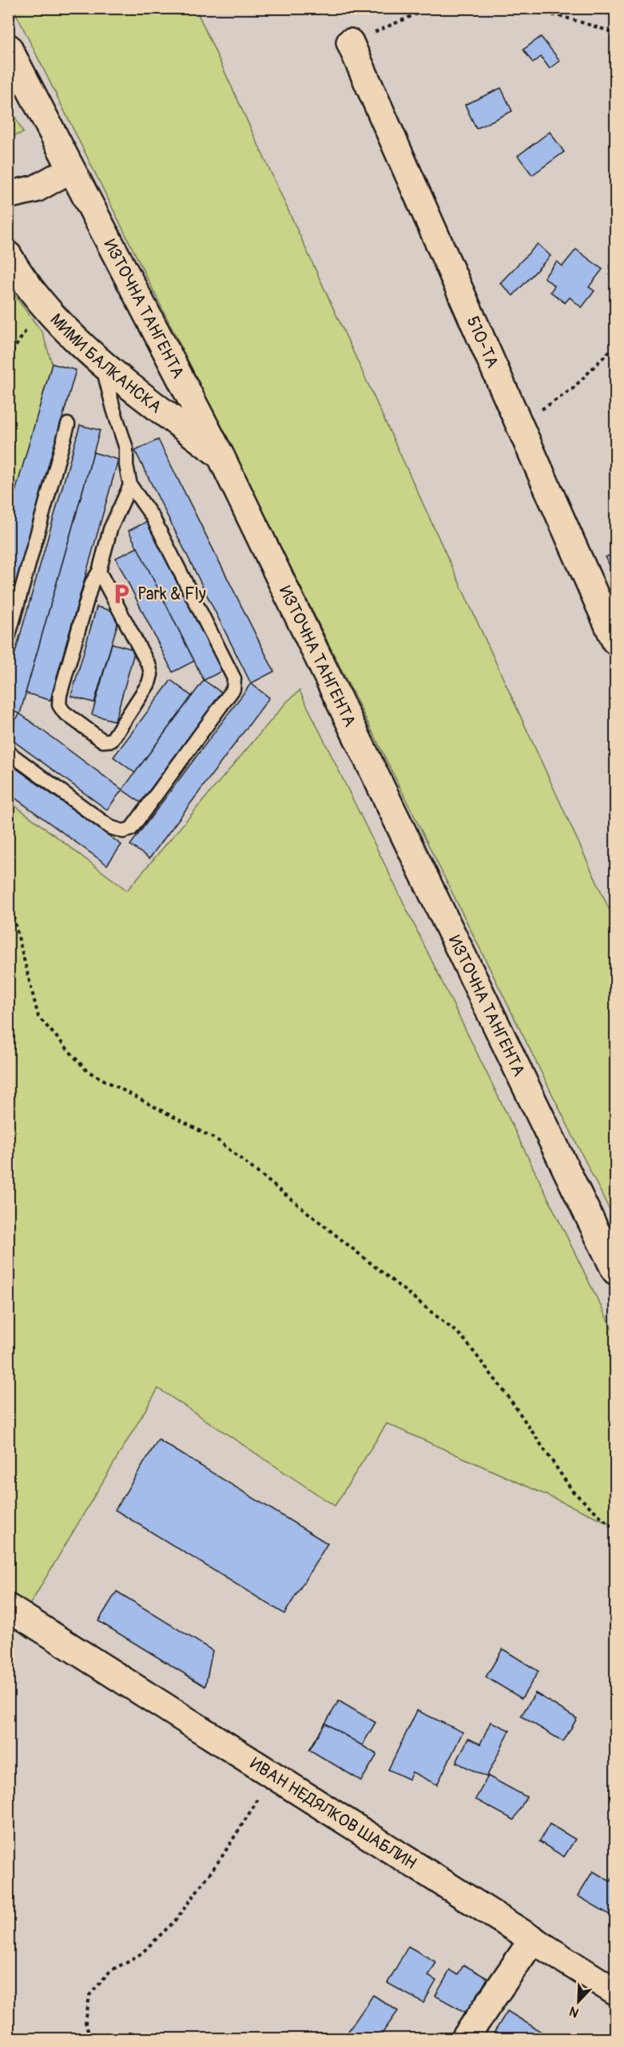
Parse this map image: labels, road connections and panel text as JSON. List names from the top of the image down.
{
  "streets": {
    "street": [
      "ИЗТОЧНА ТАНГЕНТА",
      "510-ТА",
      "МИМИ БАЛКАНСКА",
      "ИВАН НЕДЯЛКОВ ШАБЛИН"
    ]
  },
  "crossings": [
    ["ИЗТОЧНА ТАНГЕНТА", "МИМИ БАЛКАНСКА"]
  ],
  "places": {
    "parking": ["Park & Fly"]
  },
  "north": "bottom left"
}
